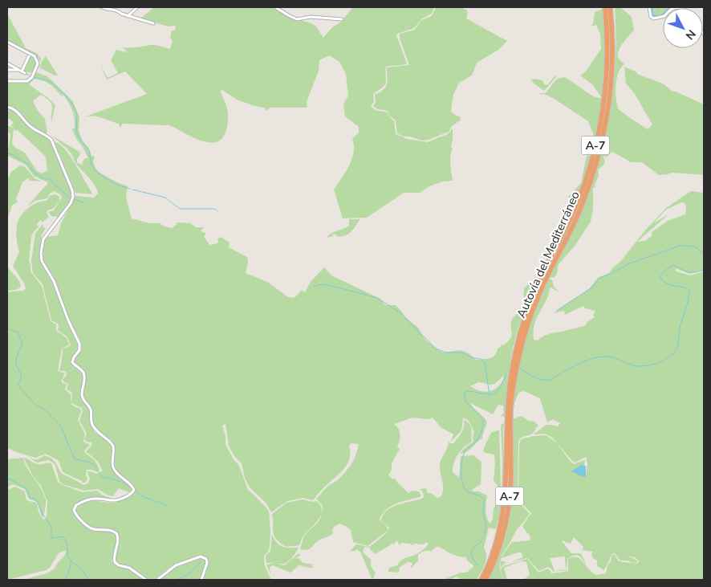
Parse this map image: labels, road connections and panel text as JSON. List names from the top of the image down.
{
  "streets": {
    "highway": ["A-7", "Autovía del Mediterráneo"]
  },
  "north": "bottom right"
}
